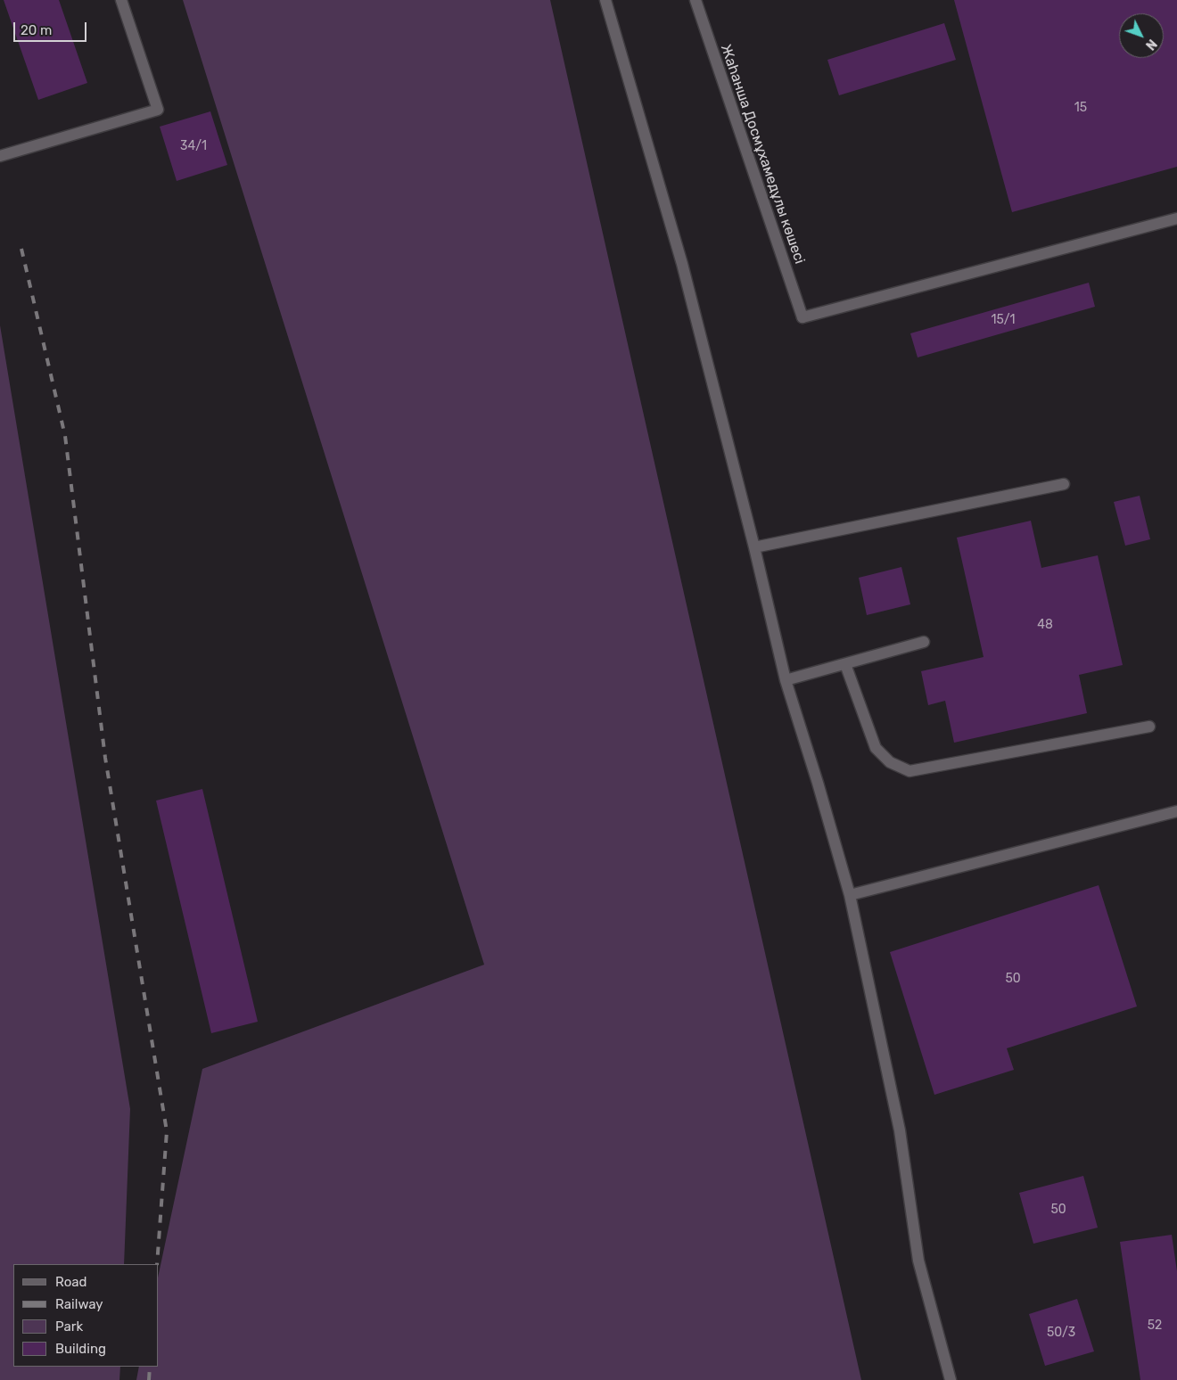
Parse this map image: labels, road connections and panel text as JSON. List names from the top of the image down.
{
  "streets": {
    "street": ["Жаһанша Досмұхамедұлы көшесі"]
  },
  "house_numbers": [
    "15",
    "34/1",
    "15/1",
    "48",
    "50",
    "50",
    "52",
    "50/3"
  ],
  "legend": [
    "Road",
    "Railway",
    "Park",
    "Building"
  ],
  "scale_bar": "20 m",
  "north": "bottom right"
}
